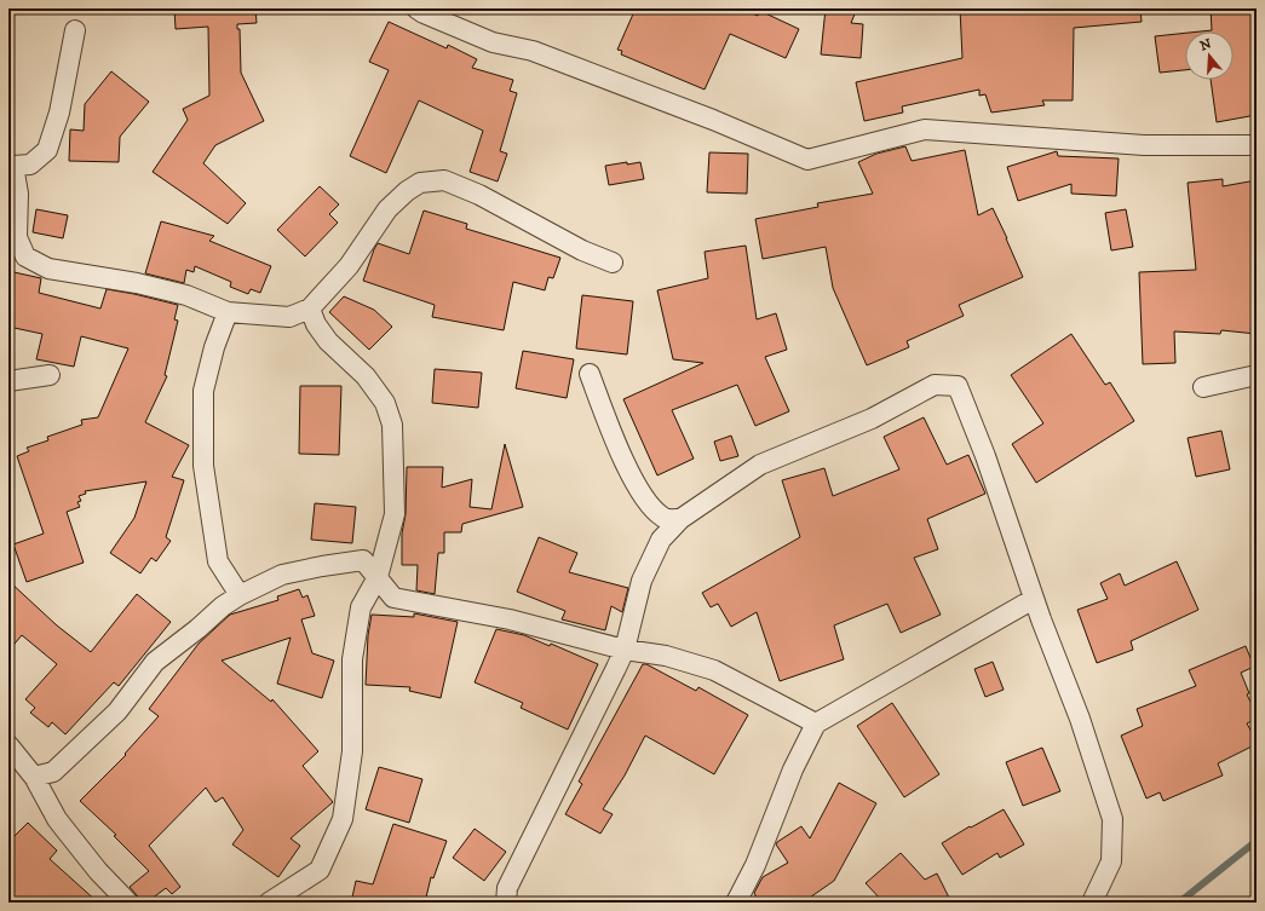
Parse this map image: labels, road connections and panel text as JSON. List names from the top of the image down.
{
  "north": "top"
}
